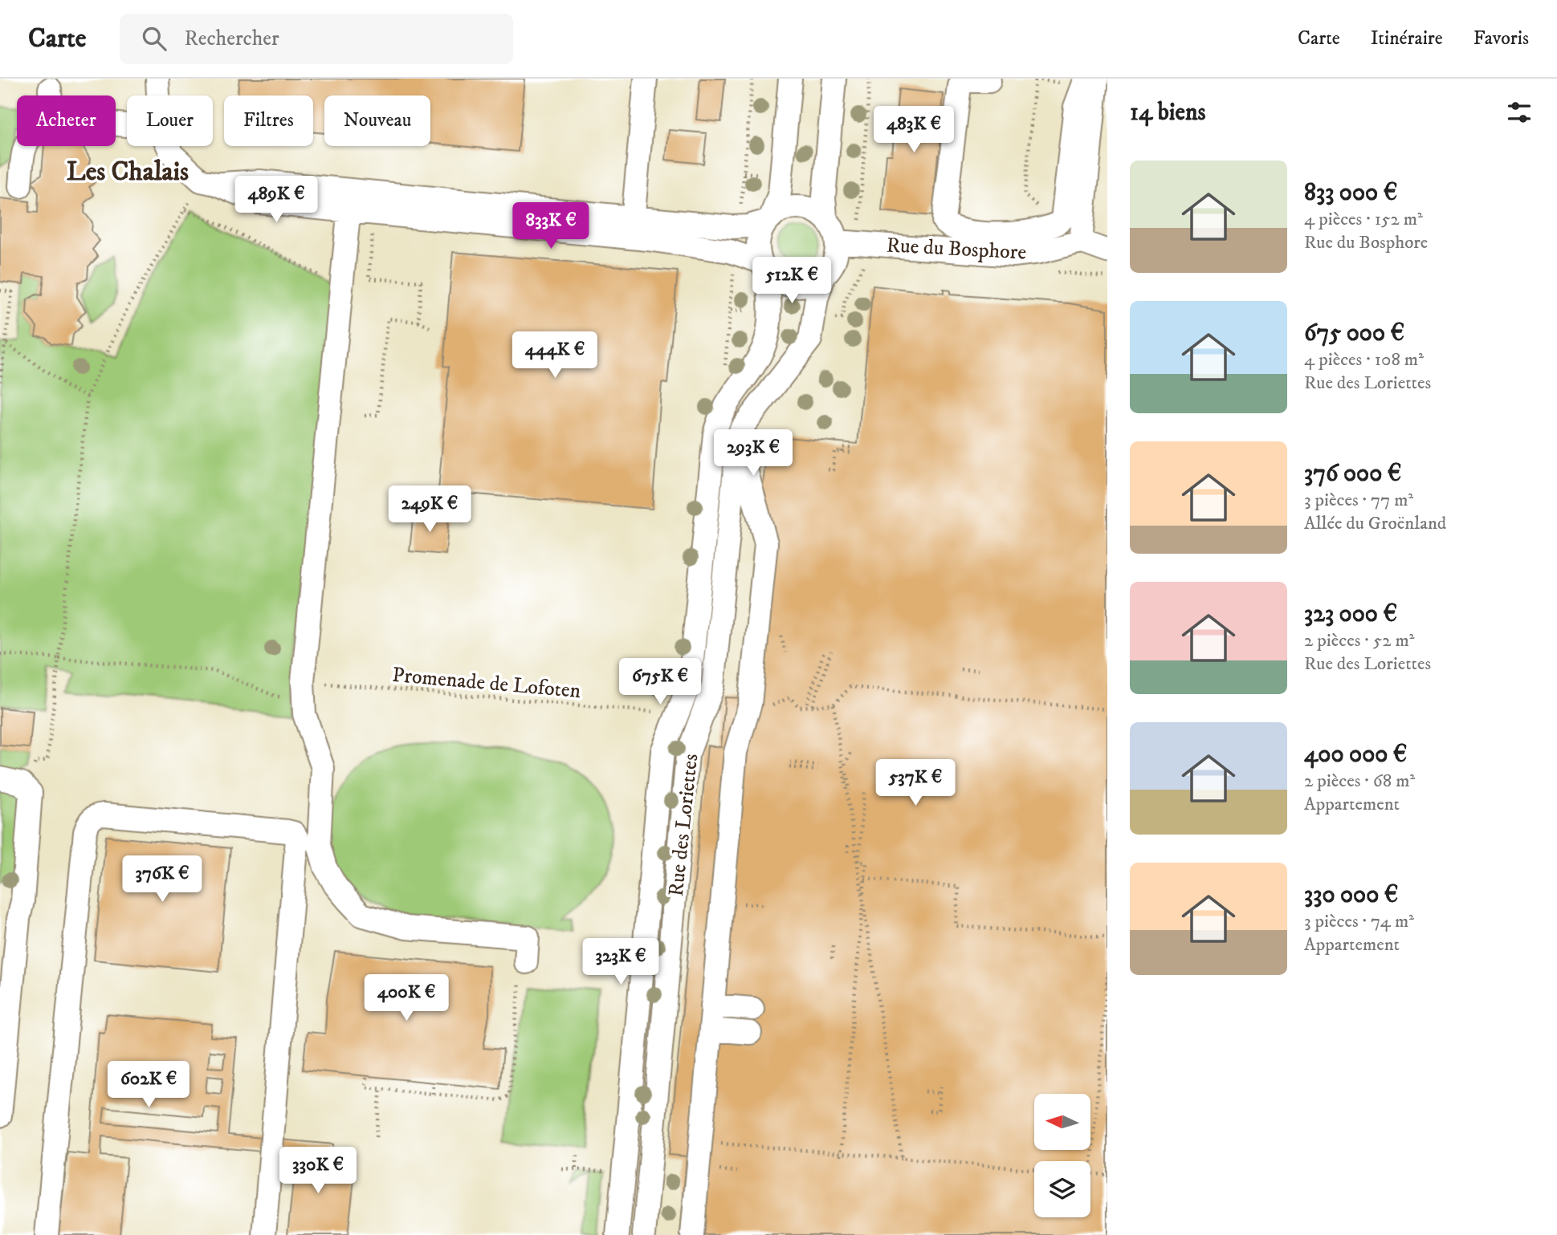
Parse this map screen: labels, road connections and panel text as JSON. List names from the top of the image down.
{
  "streets": {
    "street": ["Rue du Bosphore", "Rue des Loriettes"],
    "path": ["Promenade de Lofoten"]
  },
  "crossings": [
    ["Rue du Bosphore", "Rue des Loriettes"],
    ["Promenade de Lofoten", "Rue des Loriettes"]
  ],
  "districts": ["Les Chalais"],
  "north": "left",
  "page": {
    "header": "Carte",
    "search": "Rechercher",
    "nav": ["Carte", "Itinéraire", "Favoris"],
    "heading": "14 biens",
    "chip": [
      "Acheter",
      "Louer",
      "Filtres",
      "Nouveau"
    ],
    "price": [
      "483K €",
      "489K €",
      "833K €",
      "512K €",
      "444K €",
      "293K €",
      "249K €",
      "675K €",
      "537K €",
      "376K €",
      "323K €",
      "400K €",
      "602K €",
      "330K €"
    ],
    "list": [
      {
        "name": "833 000 €",
        "note": "4 pièces · 152 m² · Rue du Bosphore"
      },
      {
        "name": "675 000 €",
        "note": "4 pièces · 108 m² · Rue des Loriettes"
      },
      {
        "name": "376 000 €",
        "note": "3 pièces · 77 m² · Allée du Groënland"
      },
      {
        "name": "323 000 €",
        "note": "2 pièces · 52 m² · Rue des Loriettes"
      },
      {
        "name": "400 000 €",
        "note": "2 pièces · 68 m² · Appartement"
      },
      {
        "name": "330 000 €",
        "note": "3 pièces · 74 m² · Appartement"
      }
    ]
  }
}
